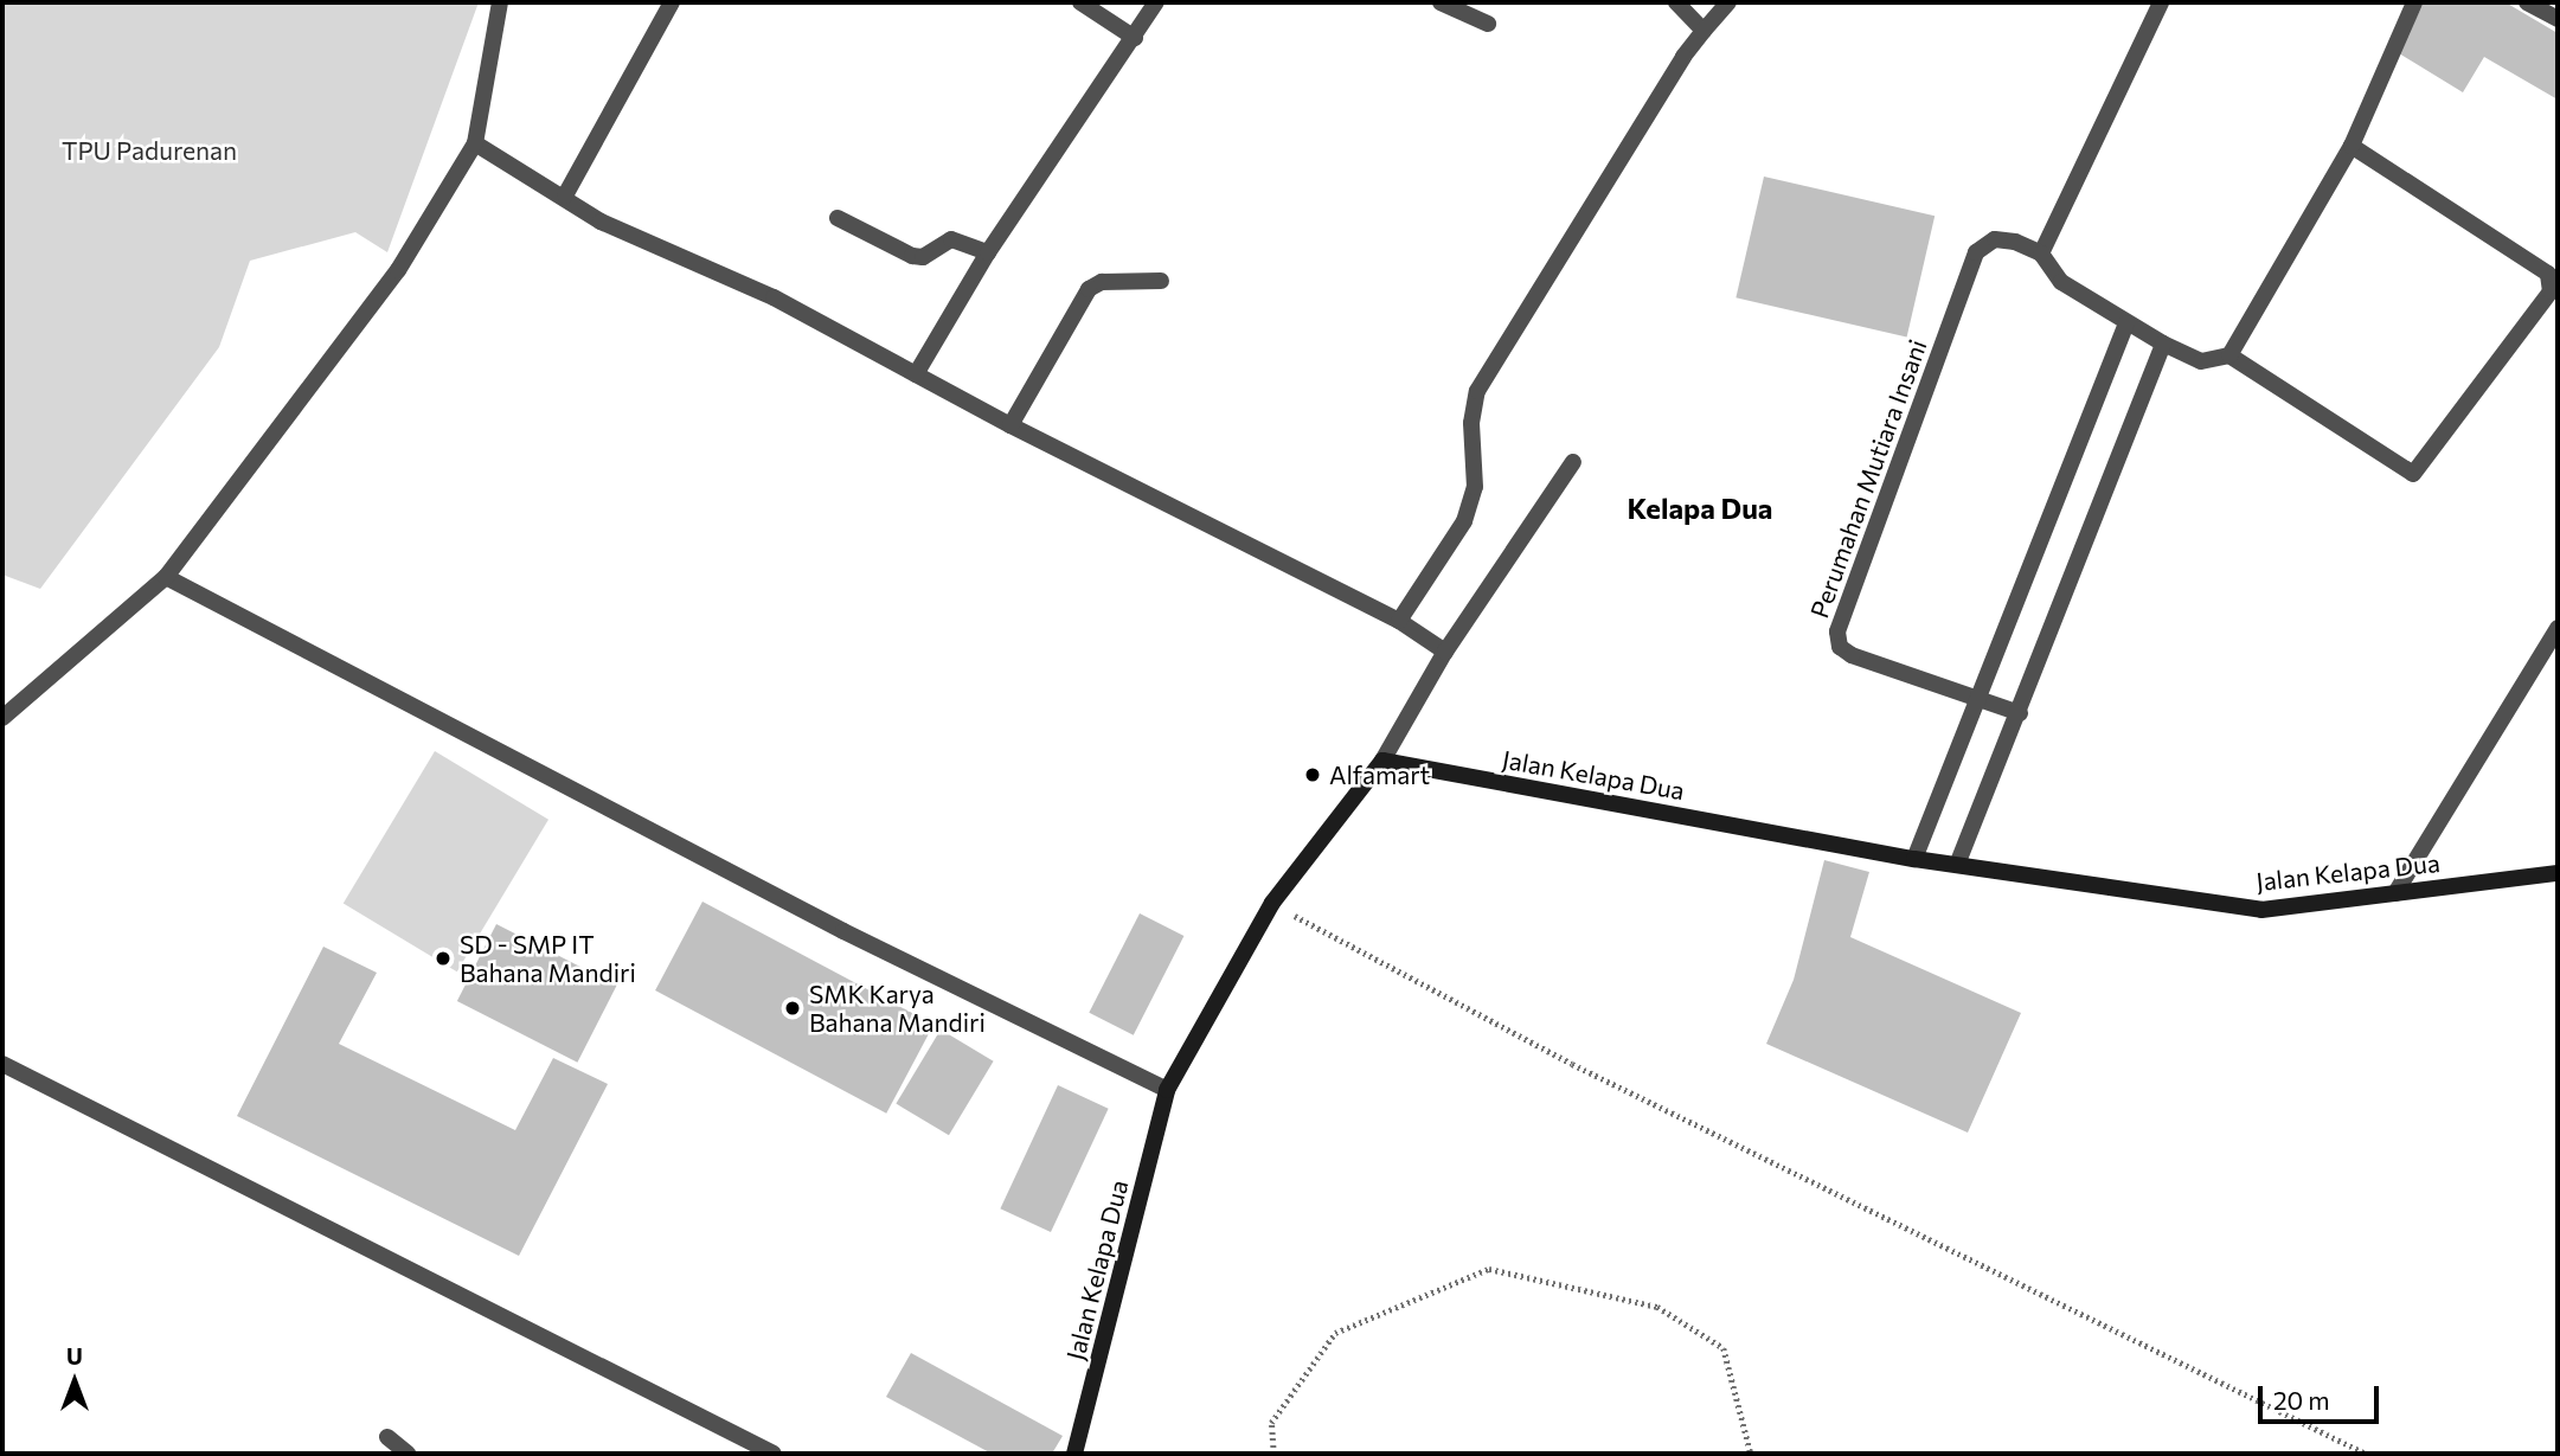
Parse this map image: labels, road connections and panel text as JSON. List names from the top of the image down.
{
  "streets": {
    "main road": ["Jalan Kelapa Dua"],
    "street": ["Perumahan Mutiara Insani"]
  },
  "districts": ["Kelapa Dua"],
  "parks": ["TPU Padurenan"],
  "places": ["Alfamart", "SD - SMP IT Bahana Mandiri", "SMK Karya Bahana Mandiri"],
  "scale_bar": "20 m",
  "north": "top"
}
